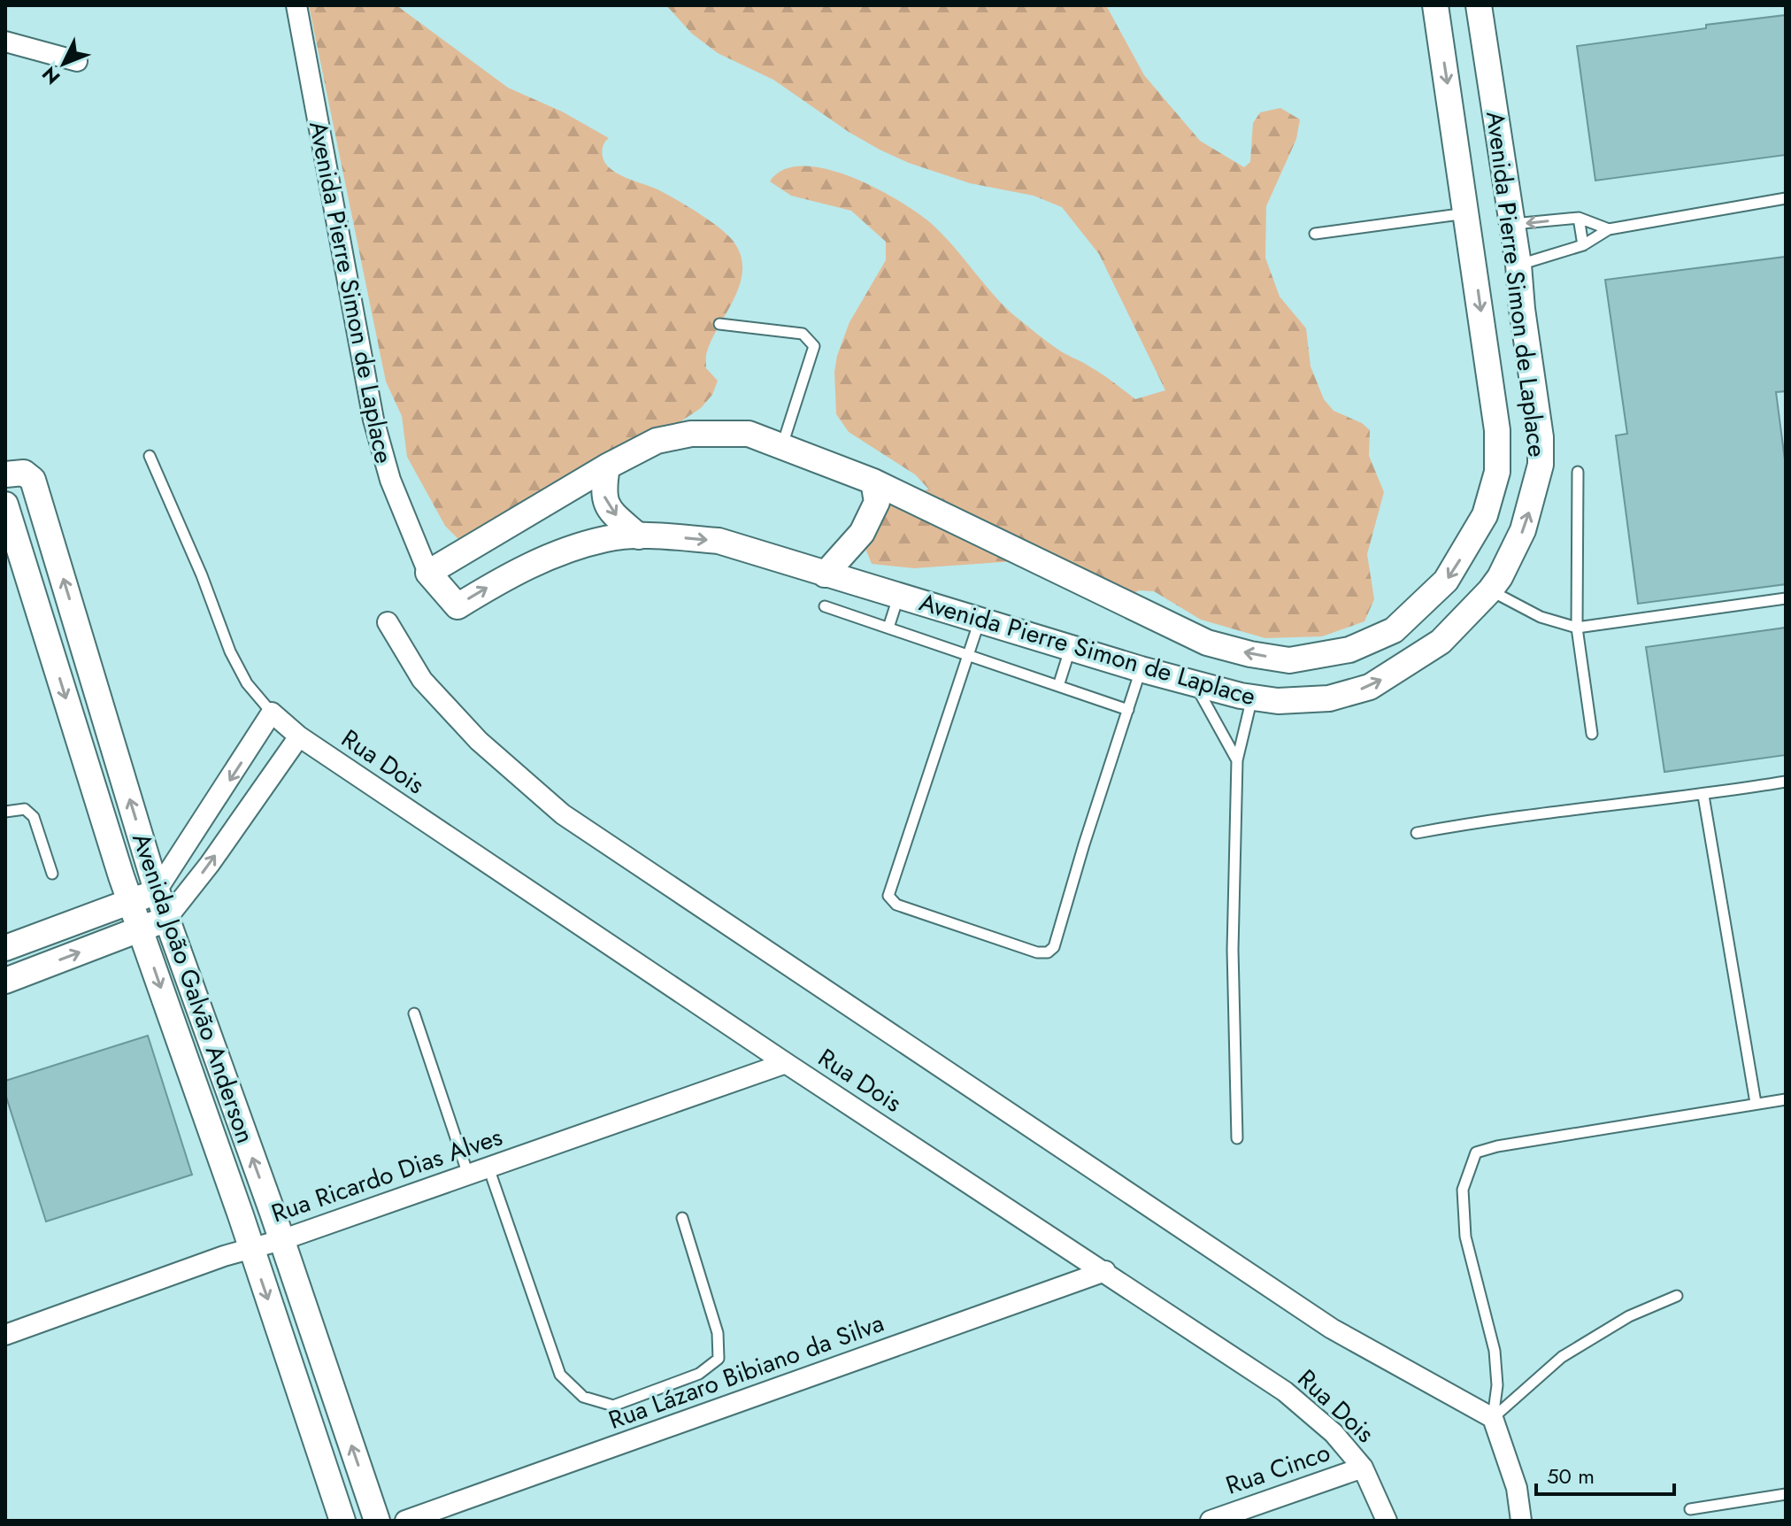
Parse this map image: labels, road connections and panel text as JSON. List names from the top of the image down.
{
  "streets": {
    "street": [
      "Avenida Pierre Simon de Laplace",
      "Rua Dois",
      "Avenida João Galvão Anderson",
      "Rua Ricardo Dias Alves",
      "Rua Lázaro Bibiano da Silva",
      "Rua Cinco"
    ]
  },
  "crossings": [
    ["Rua Dois", "Rua Ricardo Dias Alves"],
    ["Rua Dois", "Rua Lázaro Bibiano da Silva"],
    ["Rua Dois", "Rua Cinco"],
    ["Avenida João Galvão Anderson", "Rua Ricardo Dias Alves"]
  ],
  "scale_bar": "50 m",
  "north": "bottom left"
}
